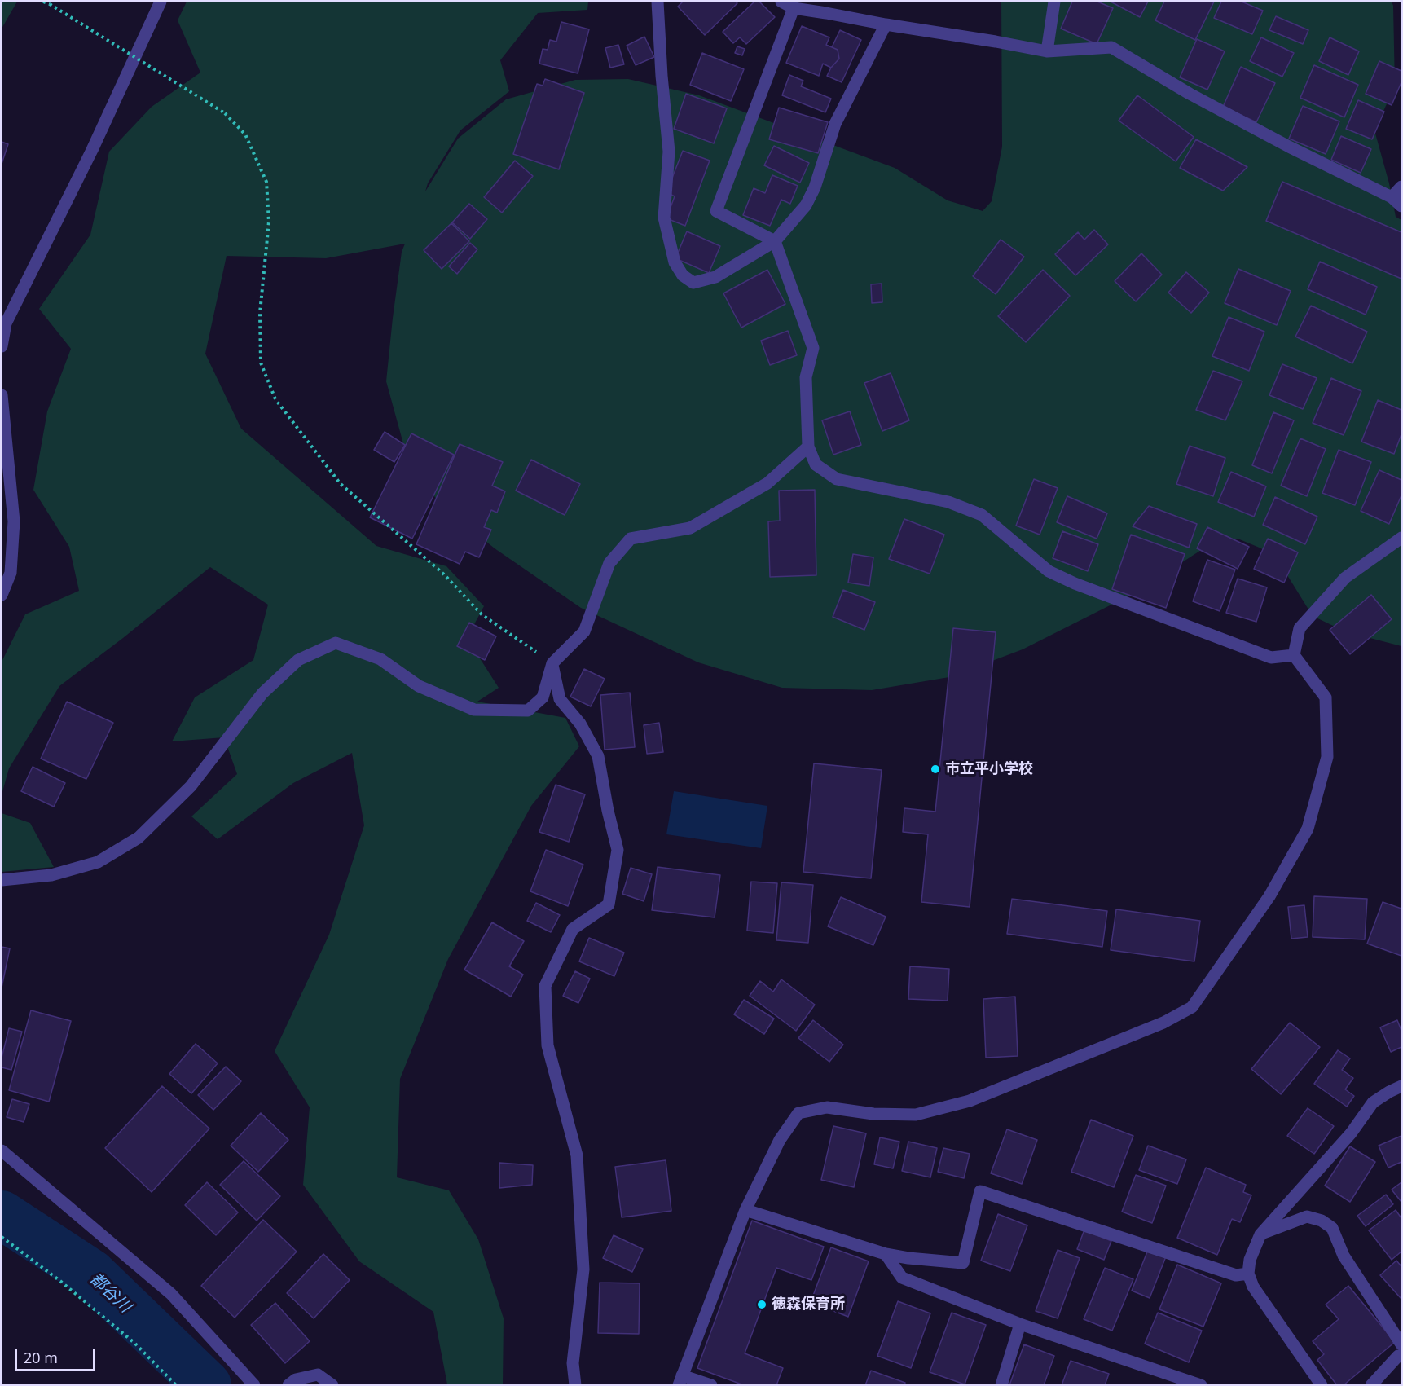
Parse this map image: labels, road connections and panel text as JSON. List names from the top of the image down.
{
  "water": ["都谷川"],
  "places": ["市立平小学校", "徳森保育所"],
  "scale_bar": "20 m"
}
